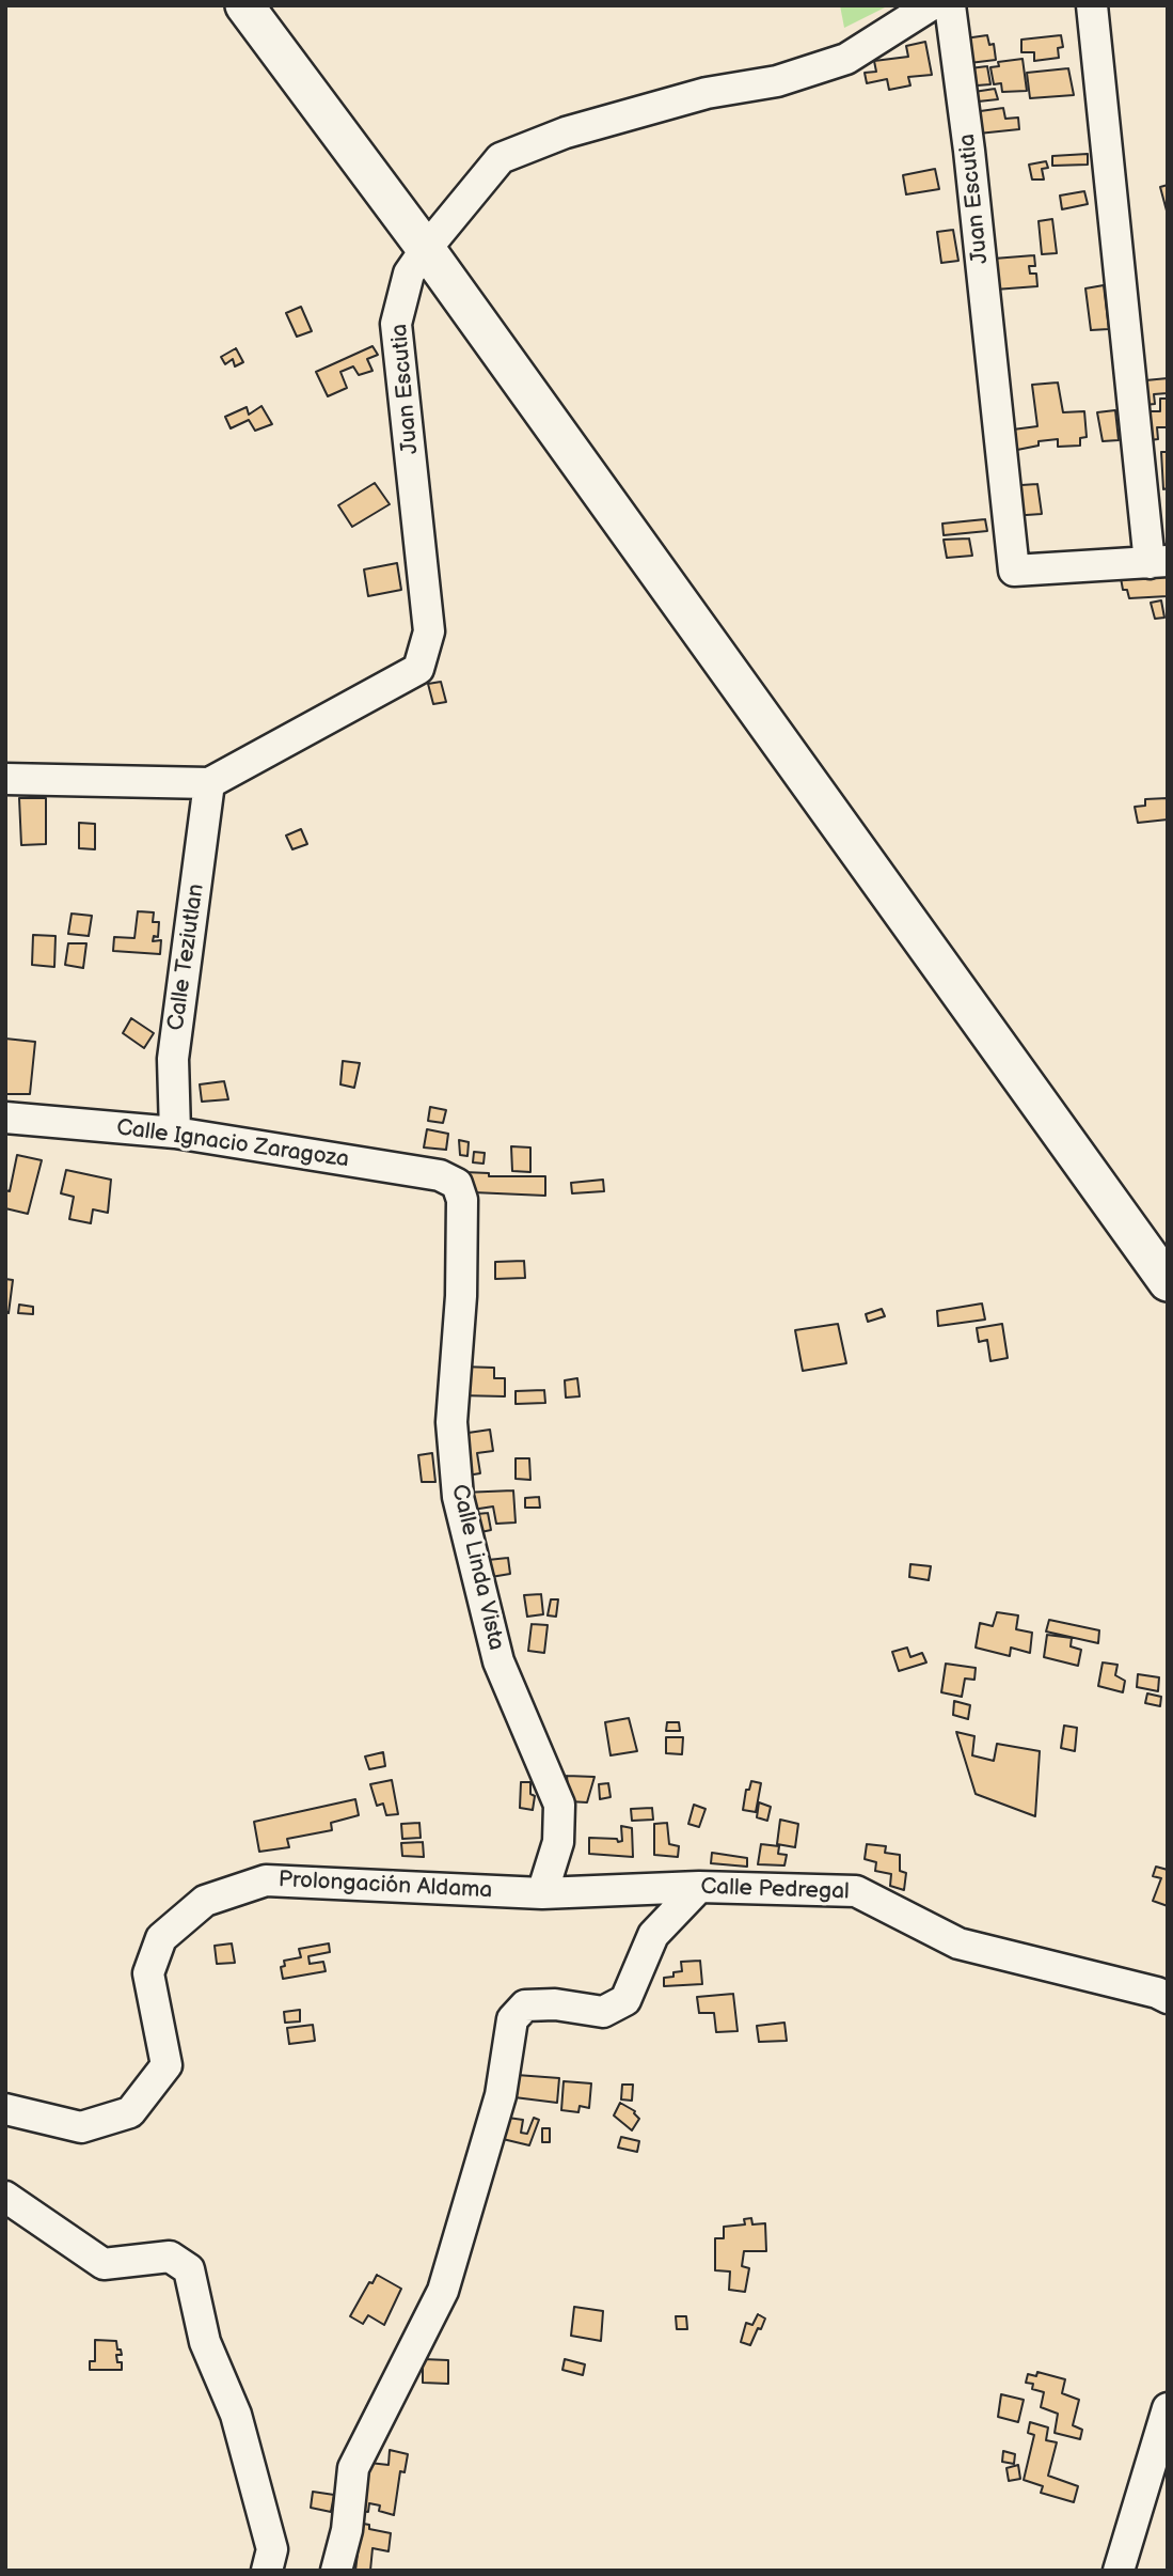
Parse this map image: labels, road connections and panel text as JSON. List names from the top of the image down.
{
  "streets": {
    "street": [
      "Juan Escutia",
      "Calle Teziutlan",
      "Calle Ignacio Zaragoza",
      "Calle Linda Vista",
      "Prolongación Aldama",
      "Calle Pedregal"
    ]
  },
  "crossings": [
    ["Juan Escutia", "Calle Teziutlan"],
    ["Calle Teziutlan", "Calle Ignacio Zaragoza"],
    ["Calle Ignacio Zaragoza", "Calle Linda Vista"],
    ["Calle Linda Vista", "Prolongación Aldama"],
    ["Calle Linda Vista", "Calle Pedregal"],
    ["Prolongación Aldama", "Calle Pedregal"]
  ]
}
